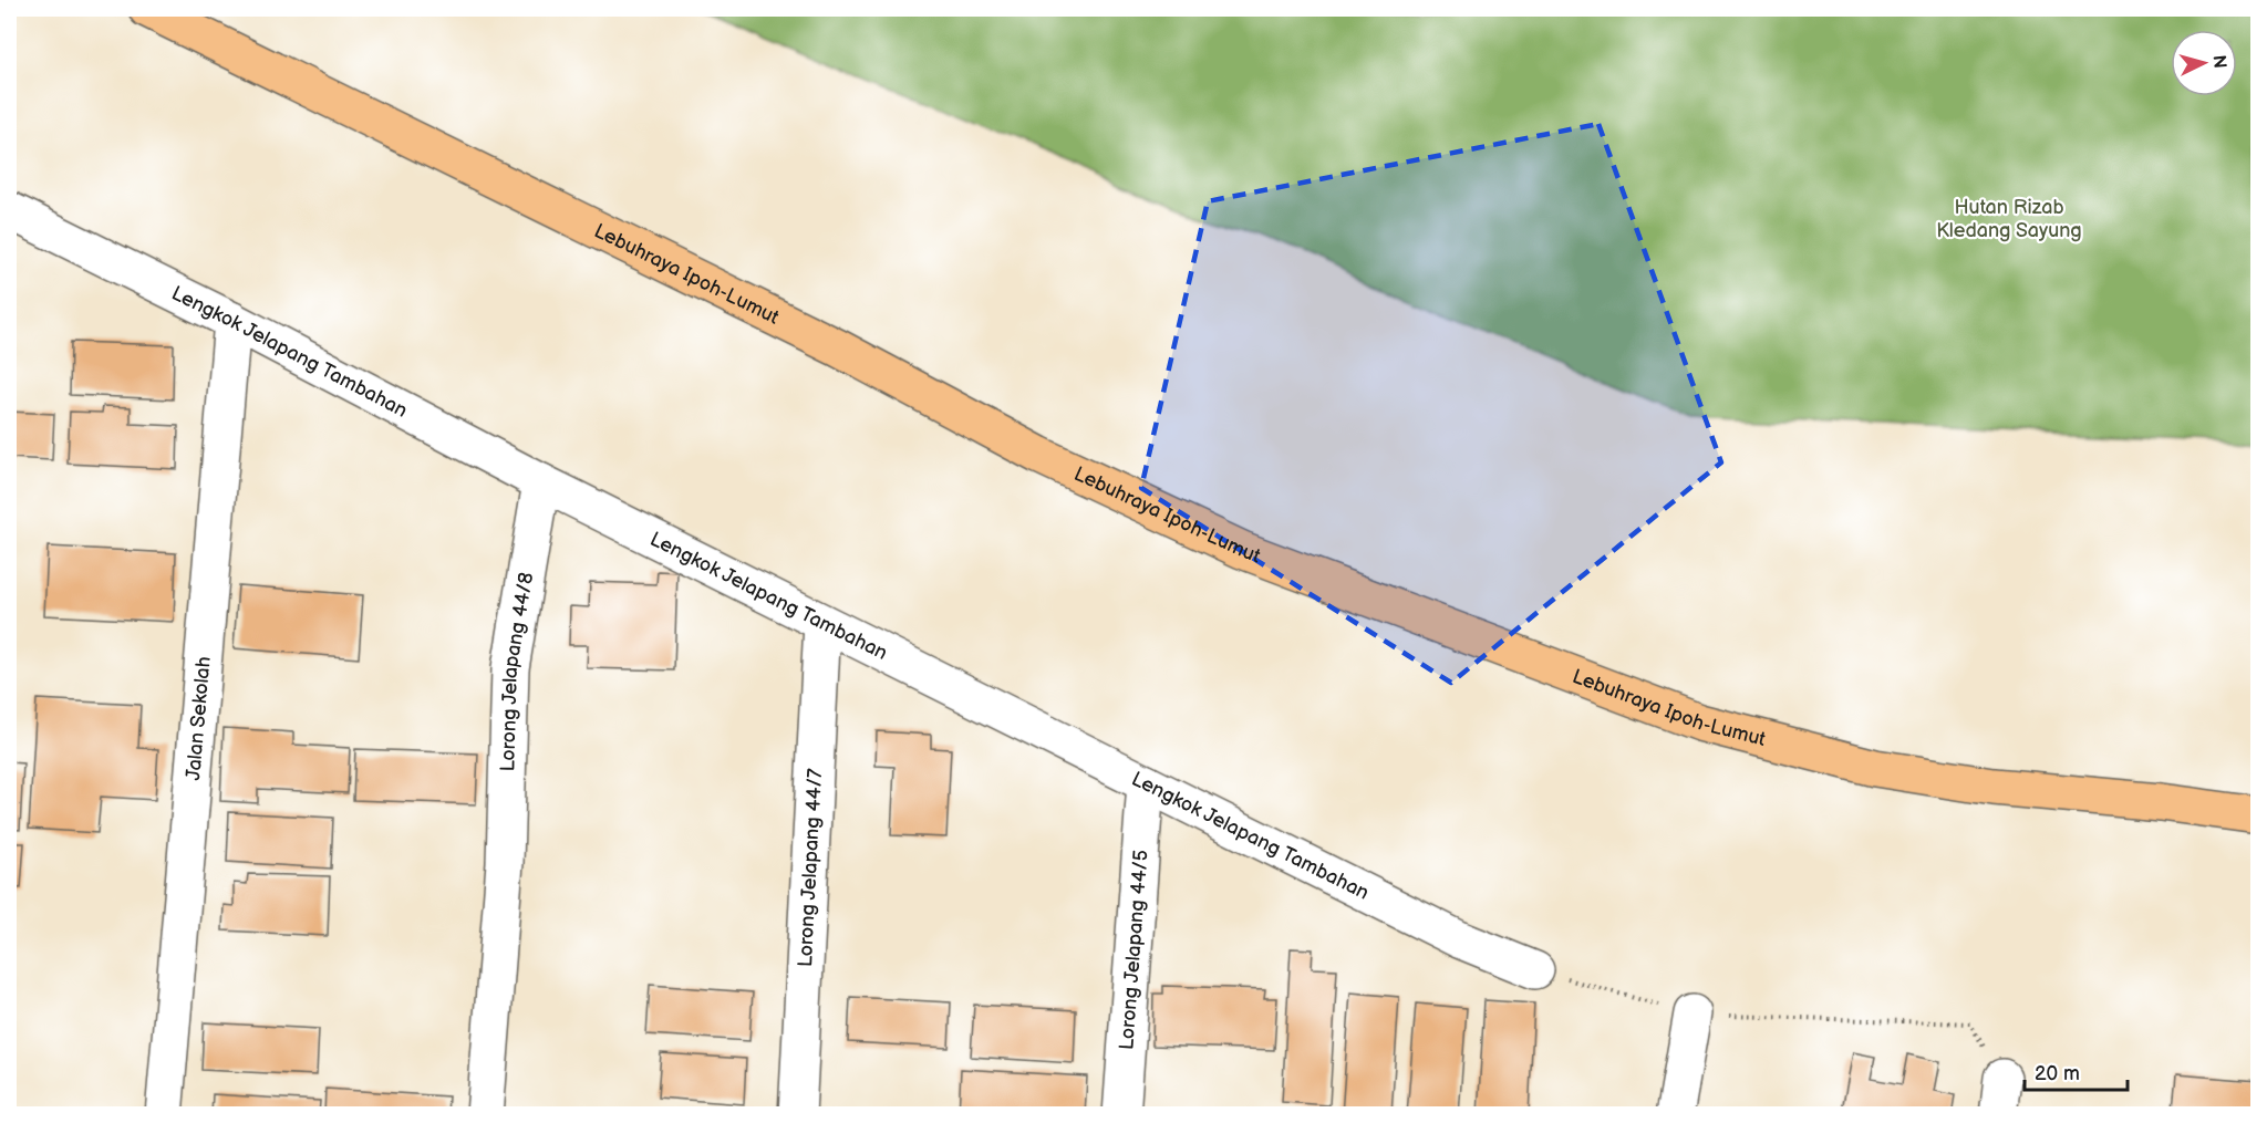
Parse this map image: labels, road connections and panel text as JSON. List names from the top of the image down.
{
  "streets": {
    "highway": ["Lebuhraya Ipoh-Lumut"],
    "street": [
      "Lengkok Jelapang Tambahan",
      "Lorong Jelapang 44/8",
      "Jalan Sekolah",
      "Lorong Jelapang 44/7",
      "Lorong Jelapang 44/5"
    ]
  },
  "crossings": [
    ["Lengkok Jelapang Tambahan", "Lorong Jelapang 44/8"],
    ["Lengkok Jelapang Tambahan", "Jalan Sekolah"],
    ["Lengkok Jelapang Tambahan", "Lorong Jelapang 44/7"],
    ["Lengkok Jelapang Tambahan", "Lorong Jelapang 44/5"]
  ],
  "parks": ["Hutan Rizab Kledang Sayung"],
  "scale_bar": "20 m",
  "north": "right"
}
